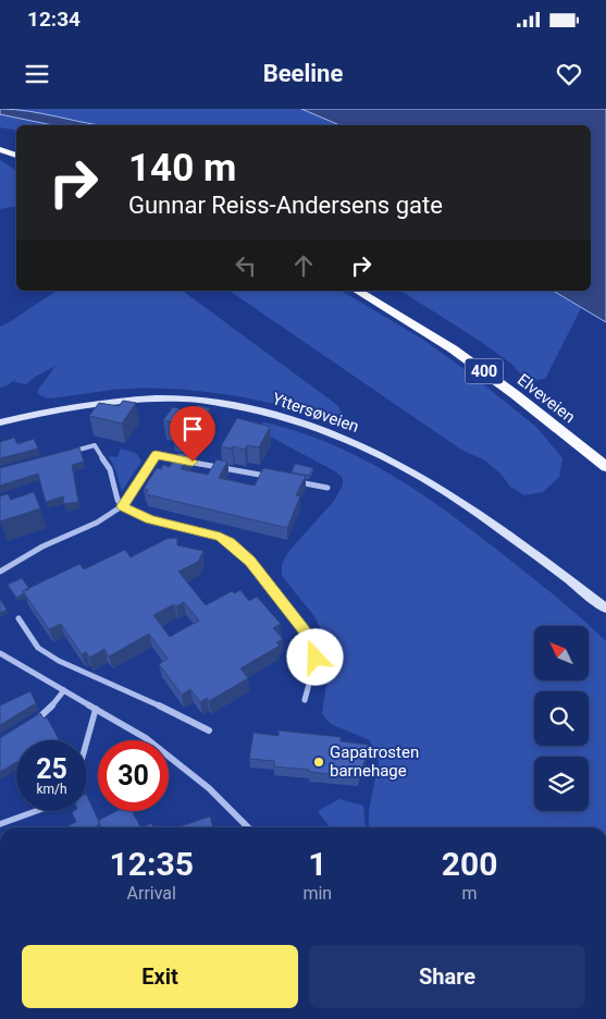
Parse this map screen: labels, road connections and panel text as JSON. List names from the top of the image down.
{
  "streets": {
    "highway": ["400", "Elveveien"],
    "main road": ["Yttersøveien"]
  },
  "places": ["Gapatrosten barnehage"],
  "north": "top left",
  "page": {
    "status": "12:34",
    "header": "Beeline",
    "turn": ["140 m", "Gunnar Reiss-Andersens gate"],
    "speed": "25 km/h",
    "limit": "30",
    "eta": [
      "12:35",
      "Arrival",
      "1",
      "min",
      "200",
      "m"
    ],
    "buttons": ["Exit", "Share"]
  }
}
